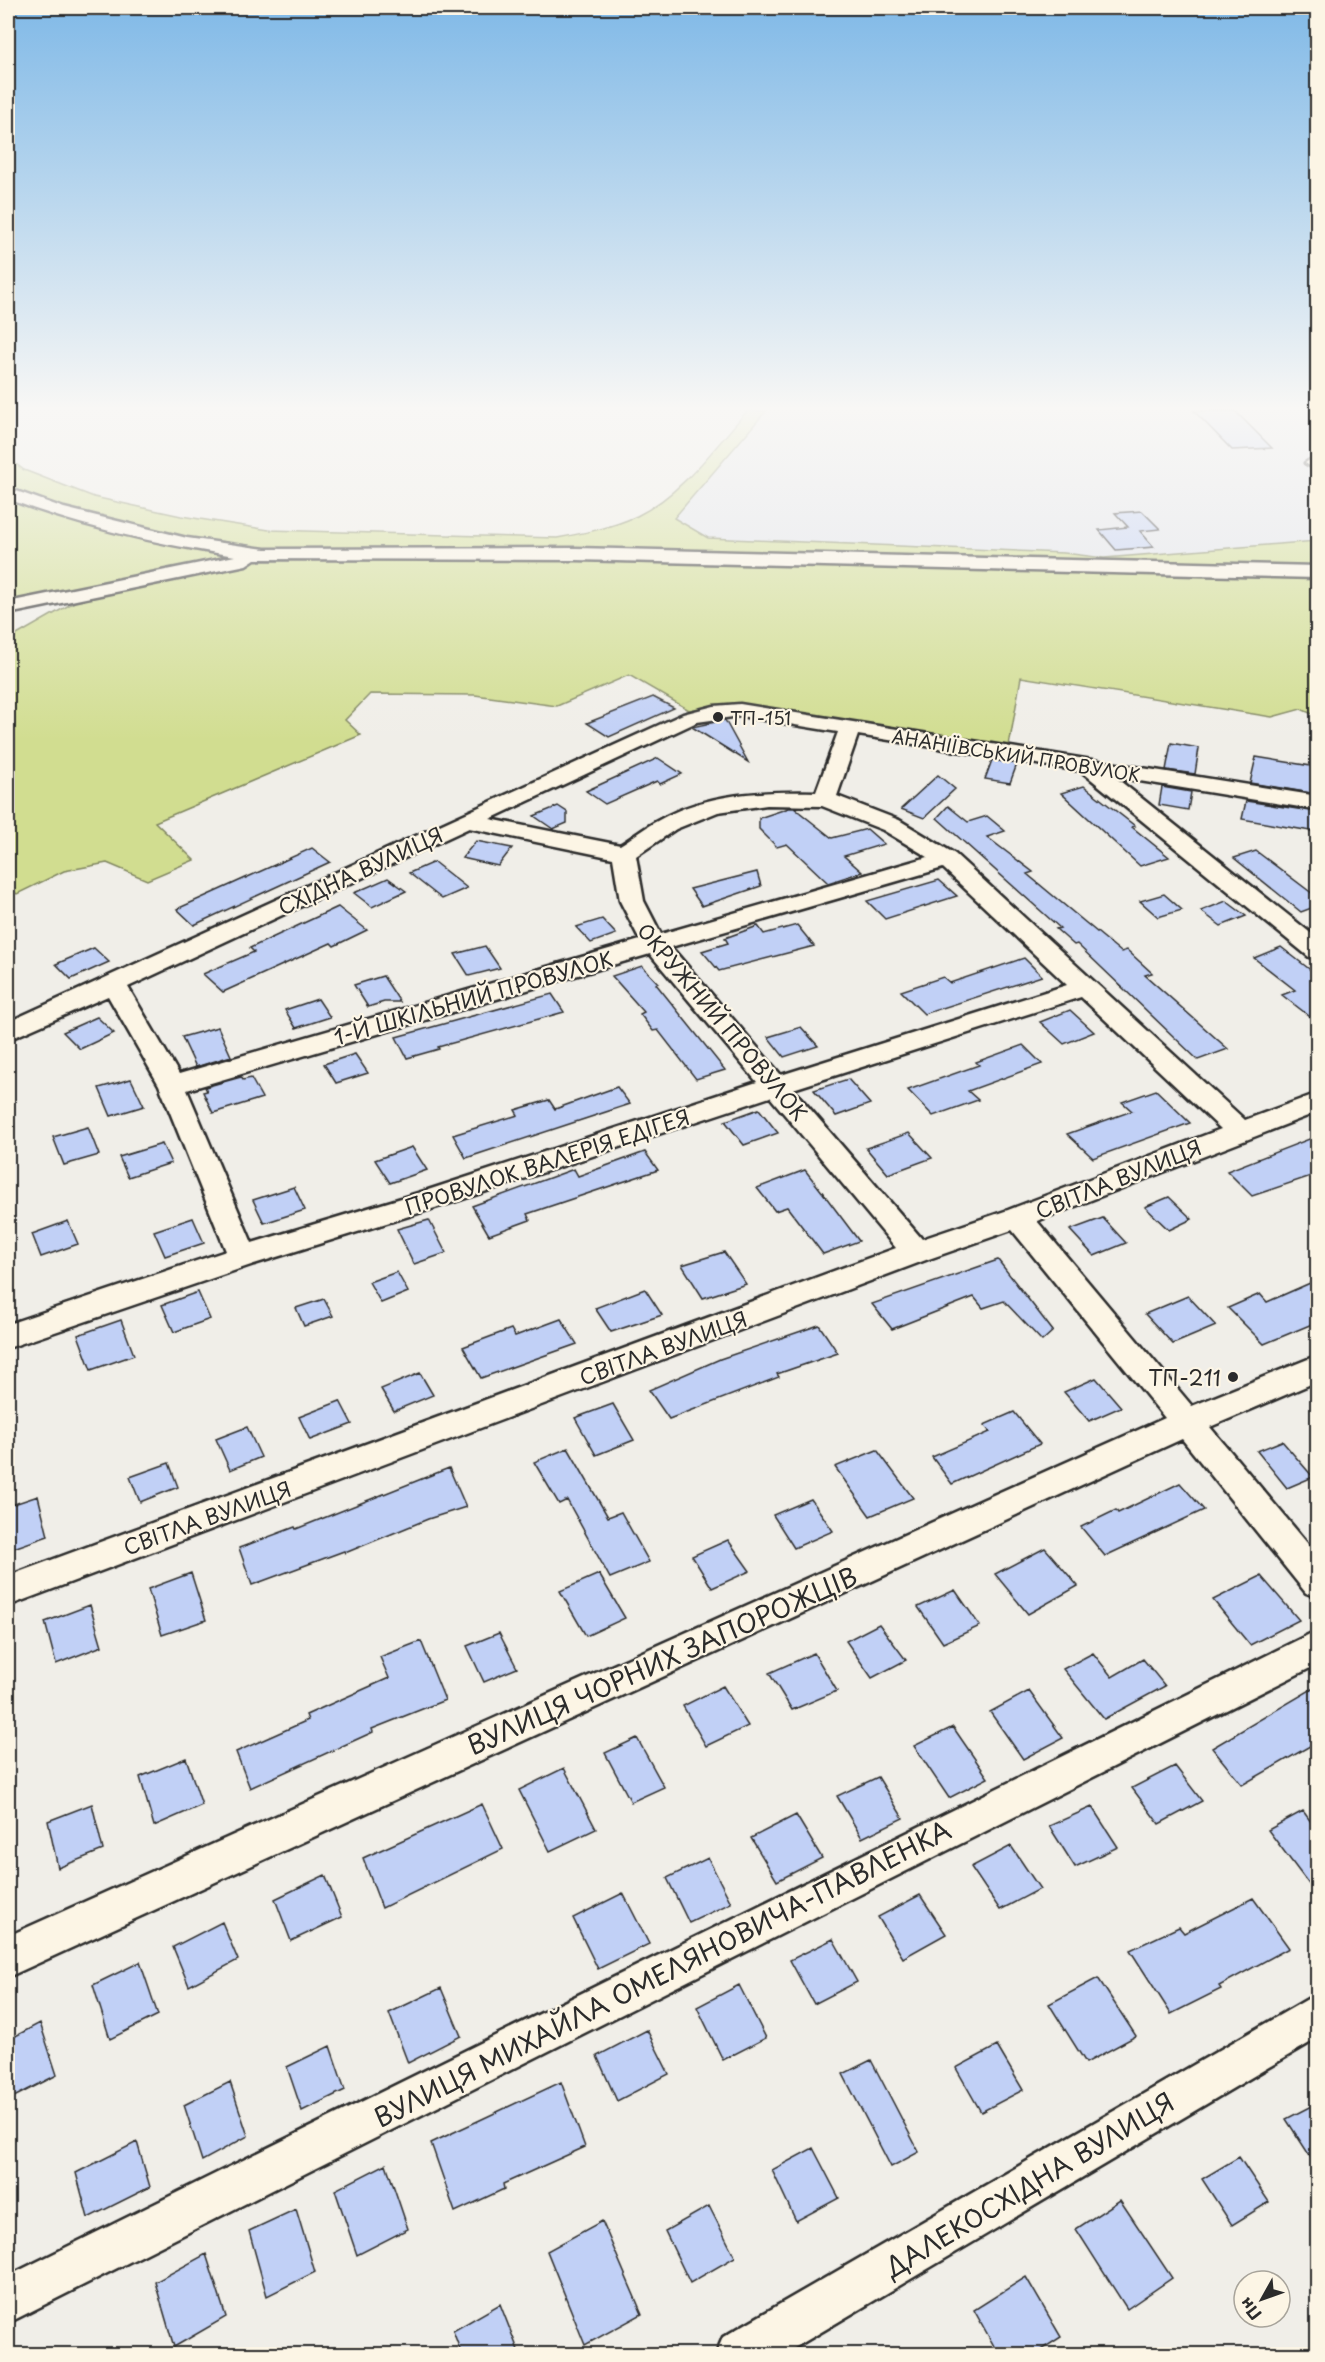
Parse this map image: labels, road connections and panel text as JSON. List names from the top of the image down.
{
  "streets": {
    "street": [
      "АНАНІЇВСЬКИЙ ПРОВУЛОК",
      "СХІДНА ВУЛИЦЯ",
      "1-Й ШКІЛЬНИЙ ПРОВУЛОК",
      "ОКРУЖНИЙ ПРОВУЛОК",
      "ПРОВУЛОК ВАЛЕРІЯ ЕДІГЕЯ",
      "СВІТЛА ВУЛИЦЯ",
      "ВУЛИЦЯ ЧОРНИХ ЗАПОРОЖЦІВ",
      "ВУЛИЦЯ МИХАЙЛА ОМЕЛЯНОВИЧА-ПАВЛЕНКА",
      "ДАЛЕКОСХІДНА ВУЛИЦЯ"
    ]
  },
  "crossings": [
    ["АНАНІЇВСЬКИЙ ПРОВУЛОК", "СХІДНА ВУЛИЦЯ"],
    ["1-Й ШКІЛЬНИЙ ПРОВУЛОК", "ОКРУЖНИЙ ПРОВУЛОК"],
    ["ОКРУЖНИЙ ПРОВУЛОК", "ПРОВУЛОК ВАЛЕРІЯ ЕДІГЕЯ"],
    ["ОКРУЖНИЙ ПРОВУЛОК", "СВІТЛА ВУЛИЦЯ"]
  ],
  "places": ["ТП-151", "ТП-211"],
  "north": "bottom left"
}
